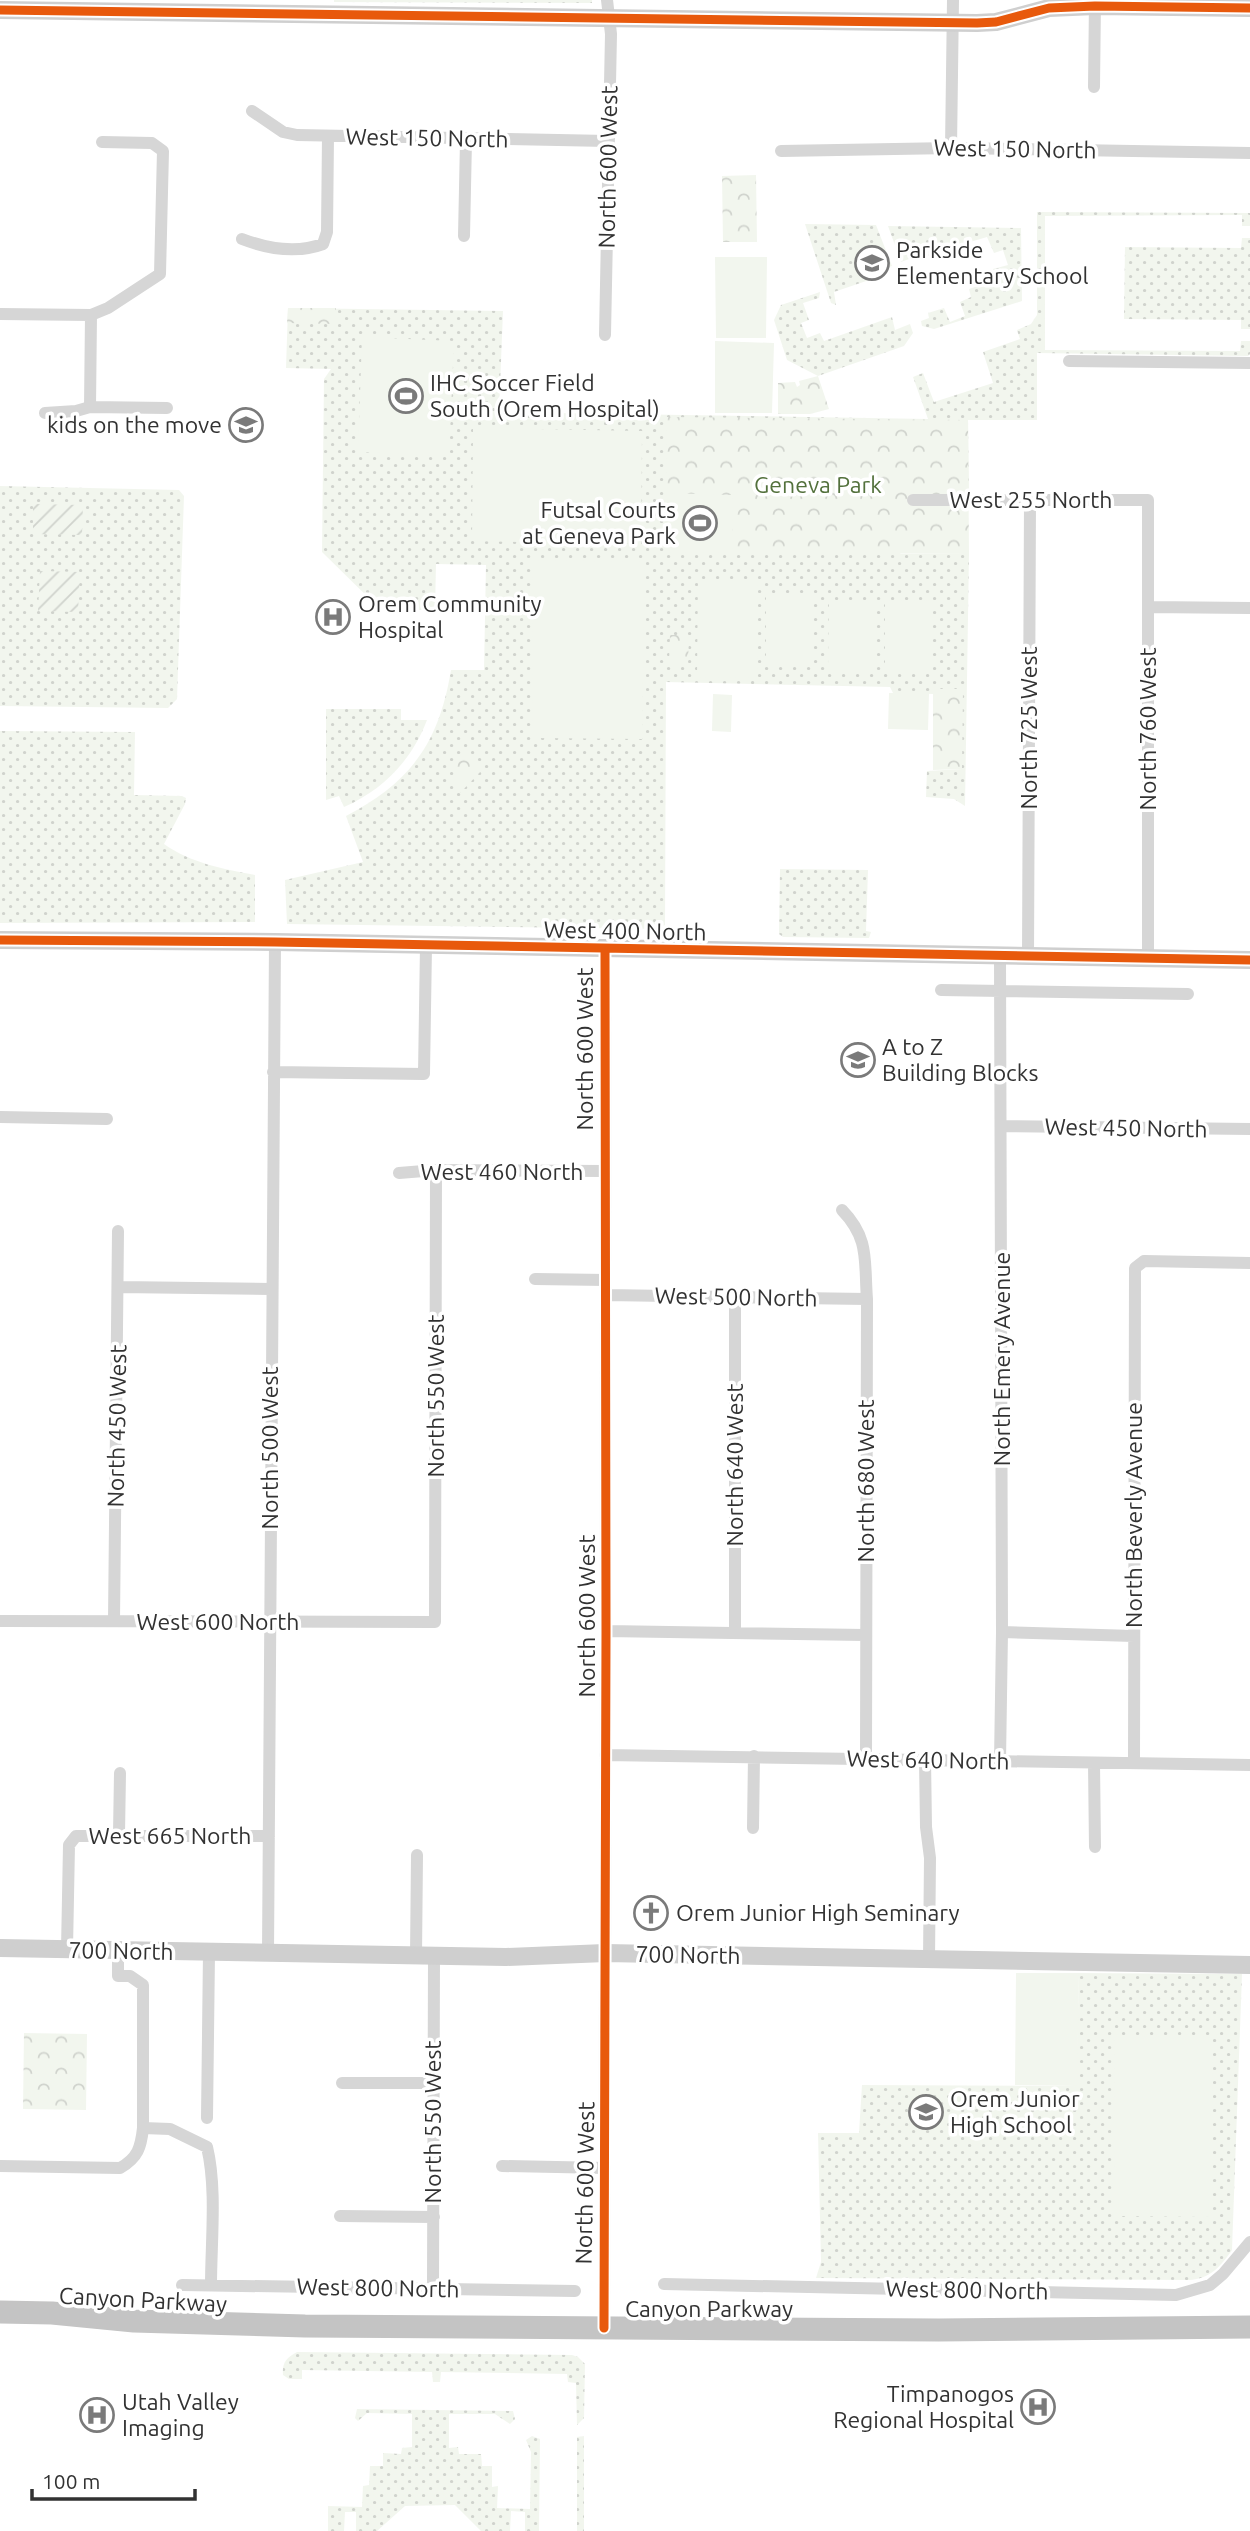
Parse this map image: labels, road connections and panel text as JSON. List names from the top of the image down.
{
  "streets": {
    "highway": ["Canyon Parkway"],
    "street": [
      "West 150 North",
      "North 600 West",
      "West 255 North",
      "North 725 West",
      "North 760 West",
      "West 400 North",
      "West 450 North",
      "West 460 North",
      "West 500 North",
      "North Emery Avenue",
      "North 550 West",
      "North 450 West",
      "North 500 West",
      "North 640 West",
      "North 680 West",
      "North Beverly Avenue",
      "West 600 North",
      "West 640 North",
      "West 665 North",
      "700 North",
      "West 800 North"
    ]
  },
  "crossings": [
    ["West 150 North", "North 600 West"],
    ["North 600 West", "West 400 North"],
    ["North 600 West", "West 460 North"],
    ["North 600 West", "West 500 North"],
    ["North 600 West", "West 640 North"],
    ["North 600 West", "700 North"],
    ["North 600 West", "Canyon Parkway"],
    ["West 255 North", "North 725 West"],
    ["West 255 North", "North 760 West"],
    ["North 725 West", "West 400 North"],
    ["North 760 West", "West 400 North"],
    ["West 400 North", "North Emery Avenue"],
    ["West 400 North", "North 500 West"],
    ["West 450 North", "North Emery Avenue"],
    ["West 460 North", "North 550 West"],
    ["West 500 North", "North 640 West"],
    ["West 500 North", "North 680 West"],
    ["North Emery Avenue", "West 640 North"],
    ["North 550 West", "West 600 North"],
    ["North 550 West", "700 North"],
    ["North 550 West", "West 800 North"],
    ["North 450 West", "West 600 North"],
    ["North 500 West", "West 600 North"],
    ["North 500 West", "West 665 North"],
    ["North 500 West", "700 North"],
    ["North 680 West", "West 640 North"],
    ["North Beverly Avenue", "West 640 North"],
    ["West 665 North", "700 North"]
  ],
  "parks": ["Geneva Park"],
  "places": {
    "school or university": [
      "Parkside Elementary School",
      "kids on the move",
      "A to Z Building Blocks",
      "Orem Junior High School"
    ],
    "sports": ["IHC Soccer Field South (Orem Hospital)", "Futsal Courts at Geneva Park"],
    "hospital": ["Orem Community Hospital", "Timpanogos Regional Hospital", "Utah Valley Imaging"],
    "church": ["Orem Junior High Seminary"]
  },
  "scale_bar": "100 m"
}
